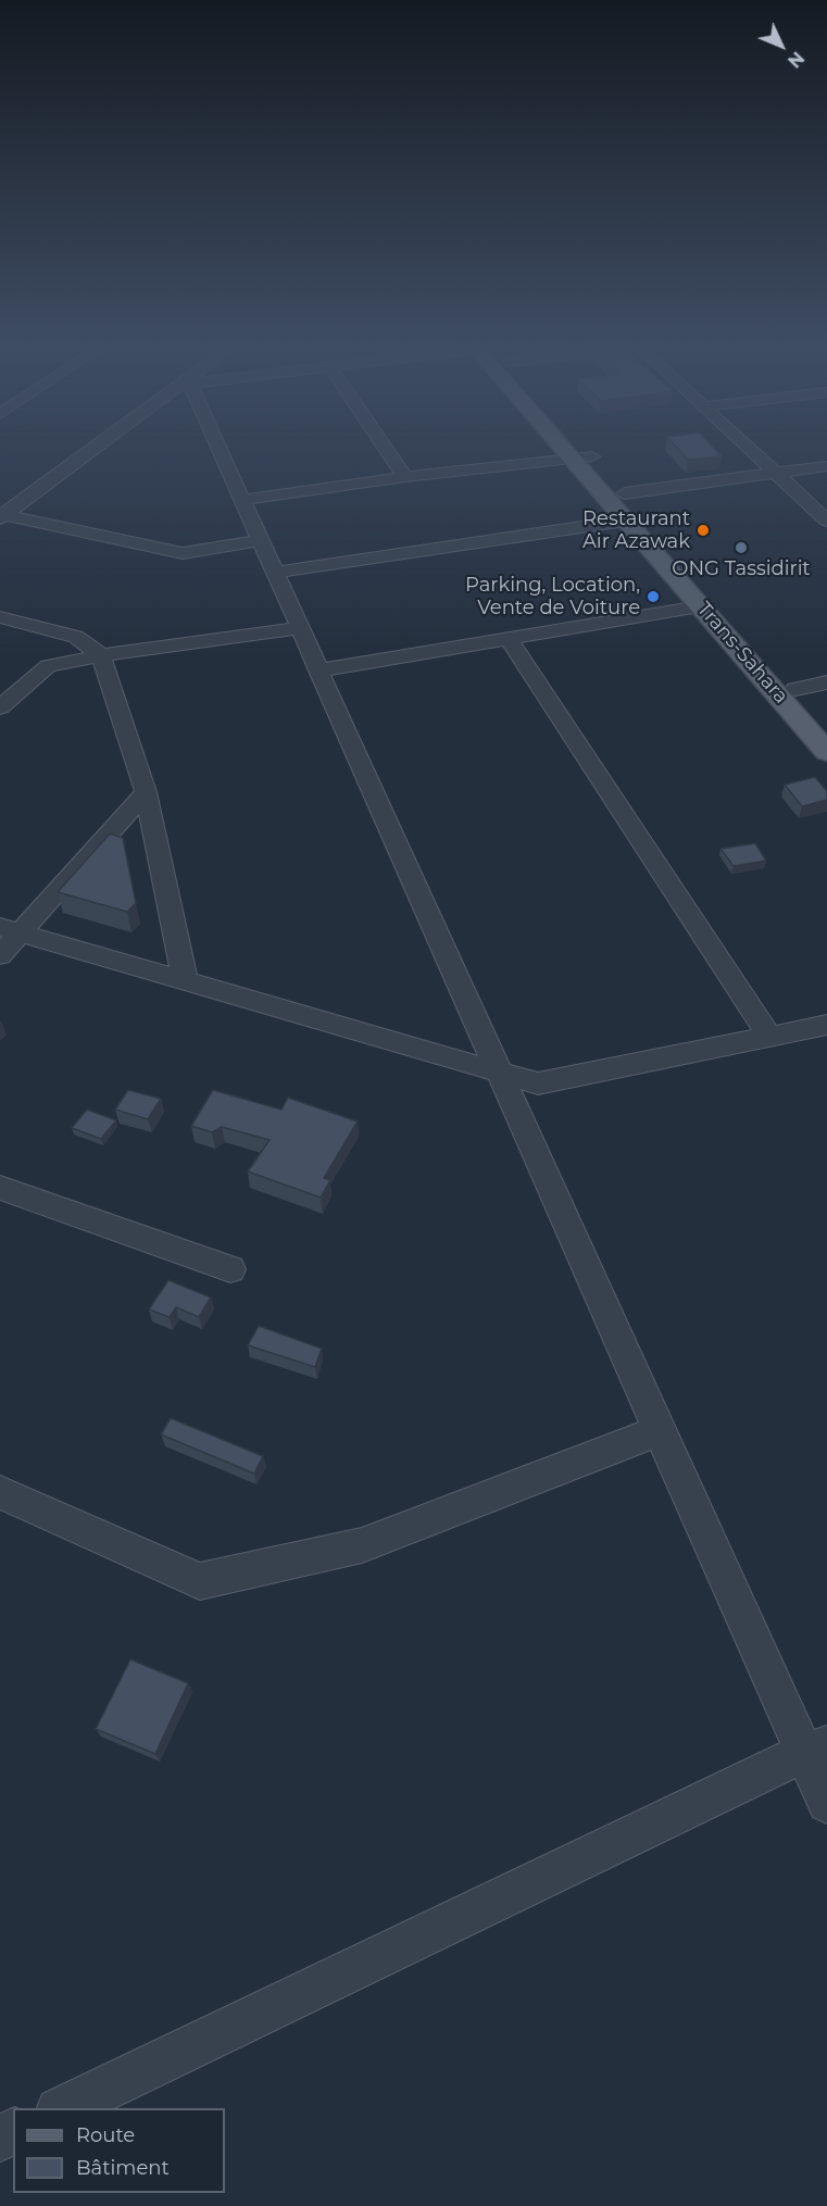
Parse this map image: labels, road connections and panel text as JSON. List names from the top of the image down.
{
  "streets": {
    "main road": ["Trans-Sahara"]
  },
  "places": ["Restaurant Air Azawak", "ONG Tassidirit", "Parking, Location, Vente de Voiture"],
  "legend": ["Route", "Bâtiment"],
  "north": "bottom right"
}
